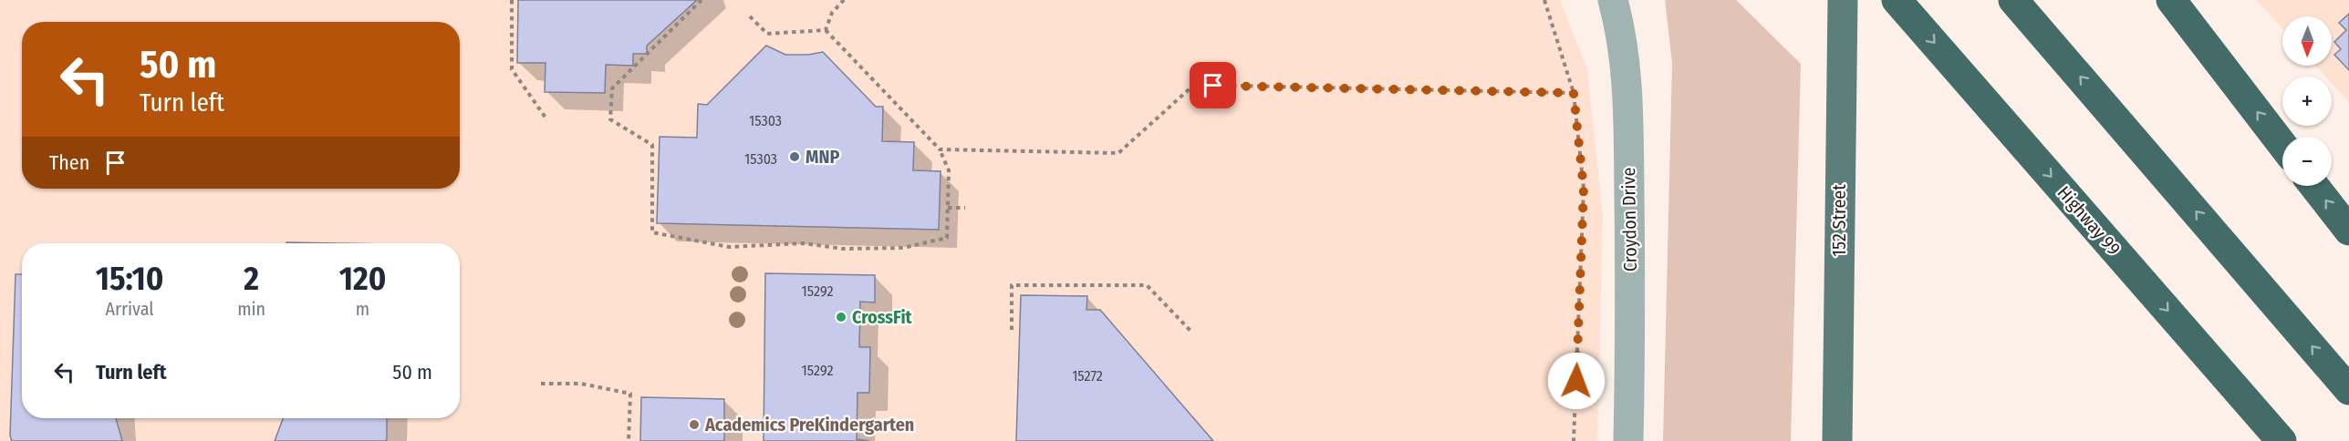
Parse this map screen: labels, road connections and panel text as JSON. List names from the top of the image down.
{
  "streets": {
    "highway": ["Highway 99"],
    "main road": ["152 Street"],
    "street": ["Croydon Drive"]
  },
  "places": ["MNP", "CrossFit", "Academics PreKindergarten"],
  "house_numbers": [
    "15303",
    "15303",
    "15292",
    "15292",
    "15272"
  ],
  "north": "bottom",
  "page": {
    "map_buttons": ["+", "−"],
    "turn": ["50 m", "Turn left"],
    "then": "Then",
    "eta": [
      "15:10",
      "Arrival",
      "2",
      "min",
      "120",
      "m"
    ],
    "list": [
      {
        "name": "Turn left",
        "value": "50 m"
      }
    ]
  }
}
